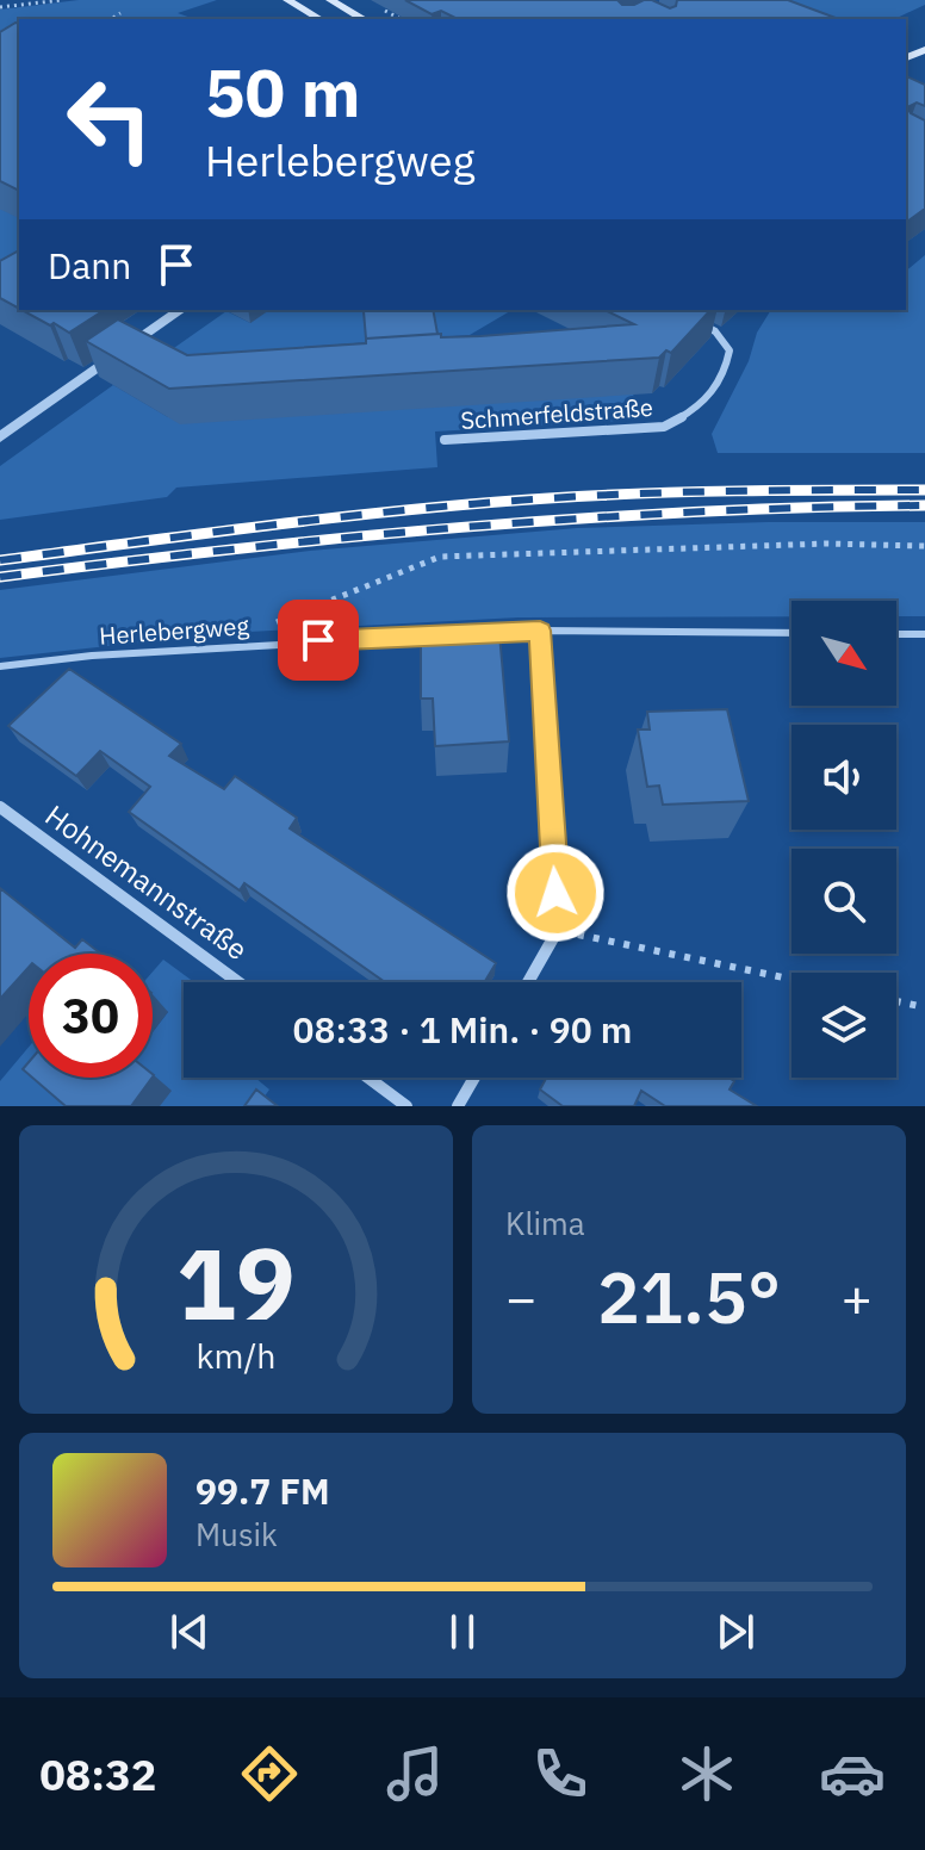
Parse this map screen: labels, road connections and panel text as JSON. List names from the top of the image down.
{
  "streets": {
    "street": ["Schmerfeldstraße", "Hohnemannstraße"],
    "lane": ["Herlebergweg"]
  },
  "north": "bottom right",
  "page": {
    "turn": ["50 m", "Herlebergweg"],
    "then": "Dann",
    "limit": "30",
    "trip": "08:33 · 1 Min. · 90 m",
    "tile": "Klima",
    "heat": ["−", "21.5°", "+"],
    "song": ["99.7 FM", "Musik"],
    "tabs": "08:32",
    "gauge": ["19", "km/h"]
  }
}
